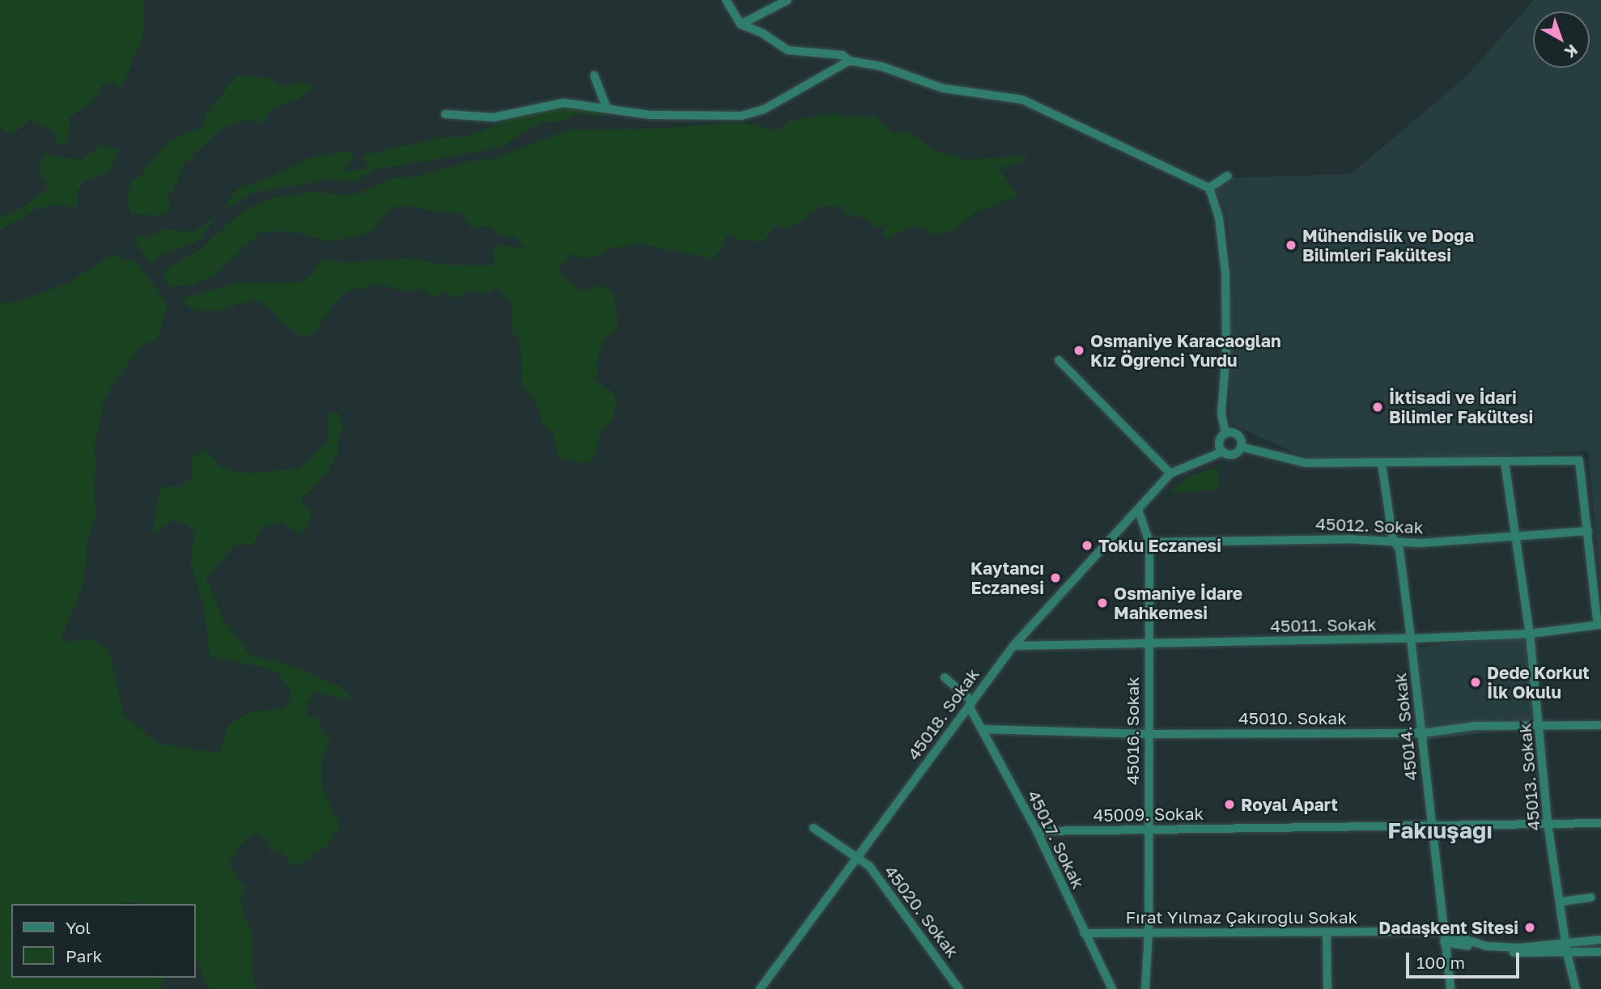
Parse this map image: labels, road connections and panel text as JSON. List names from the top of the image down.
{
  "streets": {
    "street": [
      "45012. Sokak",
      "45011. Sokak",
      "45018. Sokak",
      "45010. Sokak",
      "45014. Sokak",
      "45016. Sokak",
      "45013. Sokak",
      "45009. Sokak",
      "45017. Sokak",
      "45020. Sokak",
      "Fırat Yılmaz Çakıroğlu Sokak"
    ]
  },
  "crossings": [
    ["45012. Sokak", "45014. Sokak"],
    ["45012. Sokak", "45016. Sokak"],
    ["45012. Sokak", "45013. Sokak"],
    ["45011. Sokak", "45018. Sokak"],
    ["45011. Sokak", "45014. Sokak"],
    ["45011. Sokak", "45016. Sokak"],
    ["45011. Sokak", "45013. Sokak"],
    ["45018. Sokak", "45016. Sokak"],
    ["45018. Sokak", "45017. Sokak"],
    ["45018. Sokak", "45020. Sokak"],
    ["45010. Sokak", "45014. Sokak"],
    ["45010. Sokak", "45016. Sokak"],
    ["45010. Sokak", "45013. Sokak"],
    ["45010. Sokak", "45017. Sokak"],
    ["45014. Sokak", "45009. Sokak"],
    ["45014. Sokak", "Fırat Yılmaz Çakıroğlu Sokak"],
    ["45016. Sokak", "45009. Sokak"],
    ["45016. Sokak", "Fırat Yılmaz Çakıroğlu Sokak"],
    ["45013. Sokak", "45009. Sokak"],
    ["45013. Sokak", "Fırat Yılmaz Çakıroğlu Sokak"],
    ["45009. Sokak", "45017. Sokak"],
    ["45017. Sokak", "Fırat Yılmaz Çakıroğlu Sokak"]
  ],
  "districts": ["Fakıuşağı"],
  "places": [
    "Mühendislik ve Doğa Bilimleri Fakültesi",
    "Osmaniye Karacaoğlan Kız Öğrenci Yurdu",
    "İktisadi ve İdari Bilimler Fakültesi",
    "Toklu Eczanesi",
    "Kaytancı Eczanesi",
    "Osmaniye İdare Mahkemesi",
    "Dede Korkut İlk Okulu",
    "Royal Apart",
    "Dadaşkent Sitesi"
  ],
  "legend": ["Yol", "Park"],
  "scale_bar": "100 m",
  "north": "bottom right"
}
